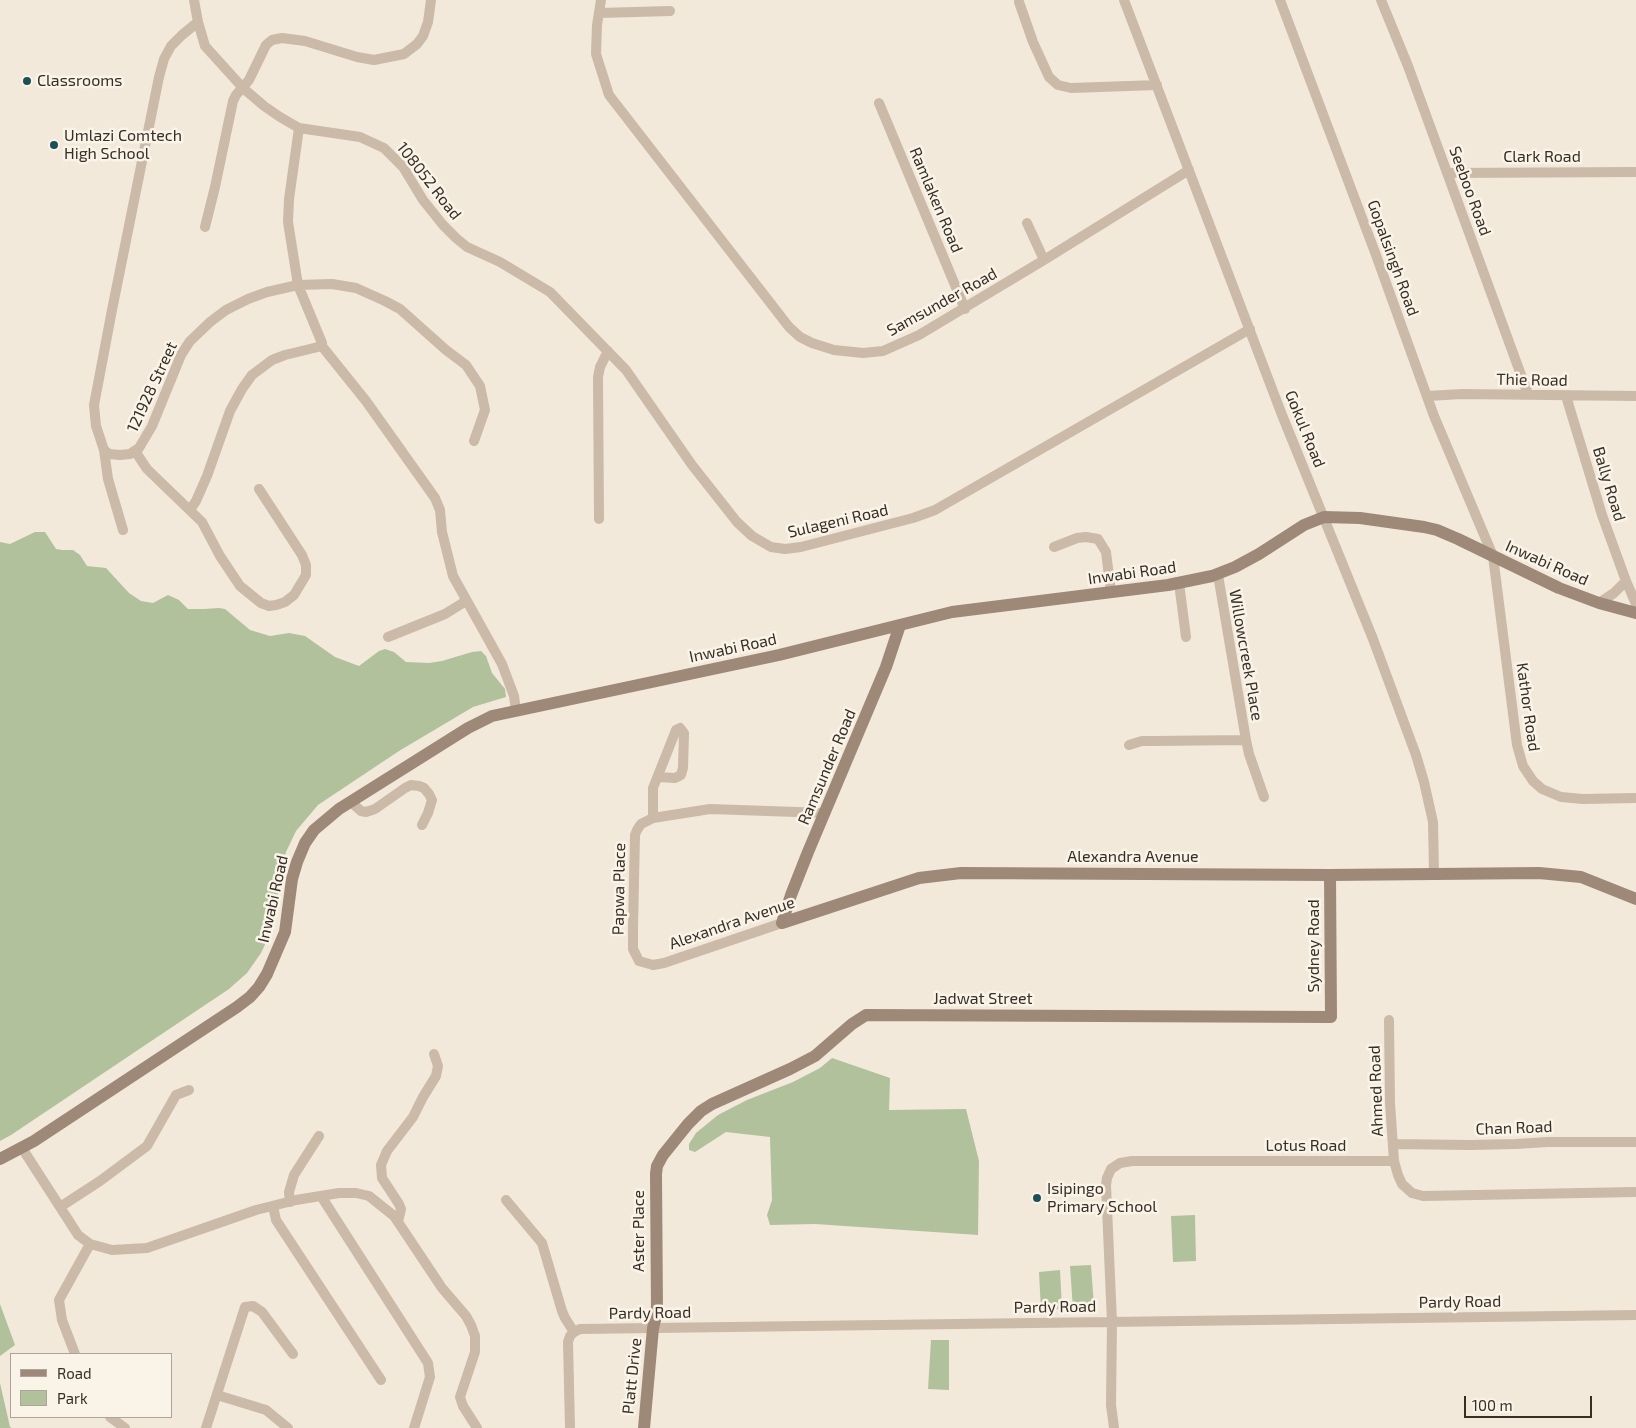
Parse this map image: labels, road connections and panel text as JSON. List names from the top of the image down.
{
  "streets": {
    "street": [
      "Clark Road",
      "108052 Road",
      "Seeboo Road",
      "Ramlaken Road",
      "Gopalsingh Road",
      "Samsunder Road",
      "Thie Road",
      "121928 Street",
      "Gokul Road",
      "Bally Road",
      "Sulageni Road",
      "Inwabi Road",
      "Willowcreek Place",
      "Kathor Road",
      "Ramsunder Road",
      "Alexandra Avenue",
      "Papwa Place",
      "Sydney Road",
      "Jadwat Street",
      "Ahmed Road",
      "Chan Road",
      "Lotus Road",
      "Aster Place",
      "Pardy Road",
      "Platt Drive"
    ]
  },
  "crossings": [
    ["Clark Road", "Seeboo Road"],
    ["108052 Road", "Sulageni Road"],
    ["Seeboo Road", "Thie Road"],
    ["Ramlaken Road", "Samsunder Road"],
    ["Gopalsingh Road", "Thie Road"],
    ["Gopalsingh Road", "Inwabi Road"],
    ["Gopalsingh Road", "Kathor Road"],
    ["Samsunder Road", "Gokul Road"],
    ["Thie Road", "Bally Road"],
    ["Gokul Road", "Sulageni Road"],
    ["Gokul Road", "Inwabi Road"],
    ["Gokul Road", "Alexandra Avenue"],
    ["Inwabi Road", "Willowcreek Place"],
    ["Inwabi Road", "Kathor Road"],
    ["Inwabi Road", "Ramsunder Road"],
    ["Ramsunder Road", "Alexandra Avenue"],
    ["Alexandra Avenue", "Papwa Place"],
    ["Alexandra Avenue", "Sydney Road"],
    ["Sydney Road", "Jadwat Street"],
    ["Jadwat Street", "Aster Place"],
    ["Ahmed Road", "Chan Road"],
    ["Ahmed Road", "Lotus Road"],
    ["Lotus Road", "Pardy Road"],
    ["Aster Place", "Pardy Road"],
    ["Aster Place", "Platt Drive"],
    ["Pardy Road", "Platt Drive"]
  ],
  "places": ["Classrooms", "Umlazi Comtech High School", "Isipingo Primary School"],
  "legend": ["Road", "Park"],
  "scale_bar": "100 m"
}
